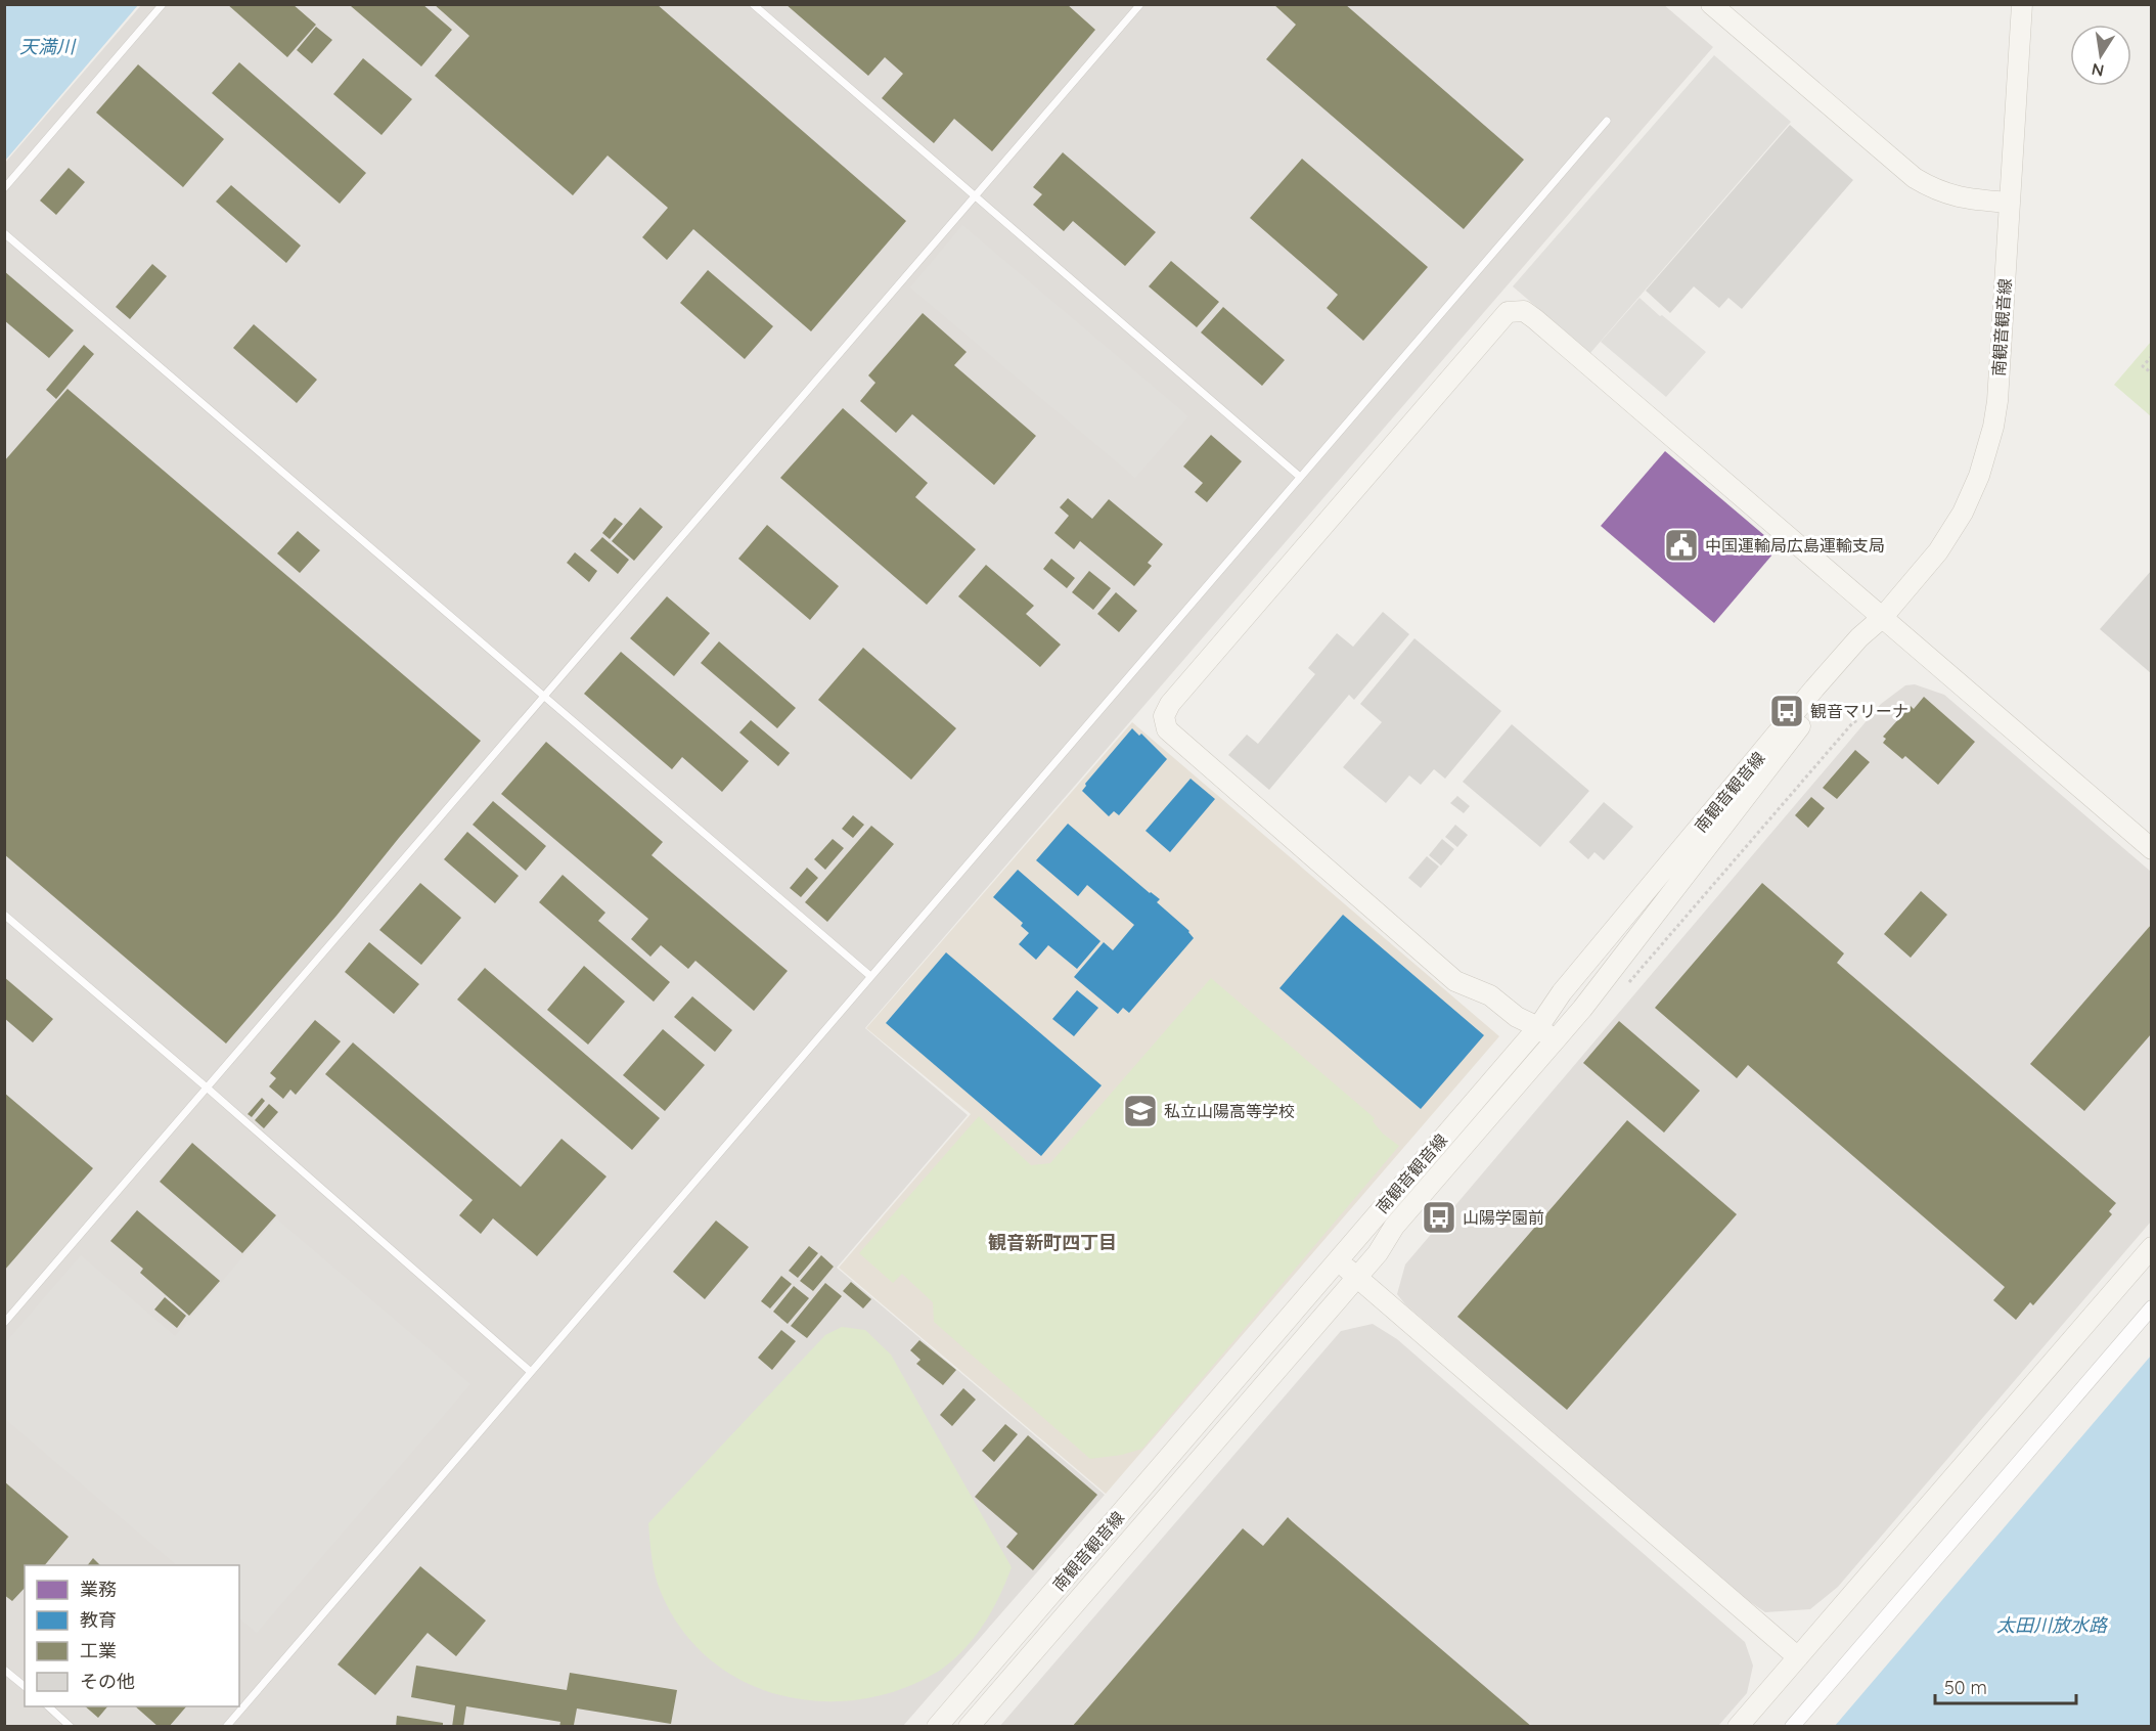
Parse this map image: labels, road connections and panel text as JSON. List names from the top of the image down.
{
  "streets": {
    "main road": ["南観音観音線"]
  },
  "districts": ["観音新町四丁目"],
  "water": ["天満川", "太田川放水路"],
  "places": {
    "public building": ["中国運輸局広島運輸支局"],
    "bus stop": ["観音マリーナ", "山陽学園前"],
    "school or university": ["私立山陽高等学校"]
  },
  "legend": [
    "業務",
    "教育",
    "工業",
    "その他"
  ],
  "scale_bar": "50 m",
  "north": "bottom"
}
